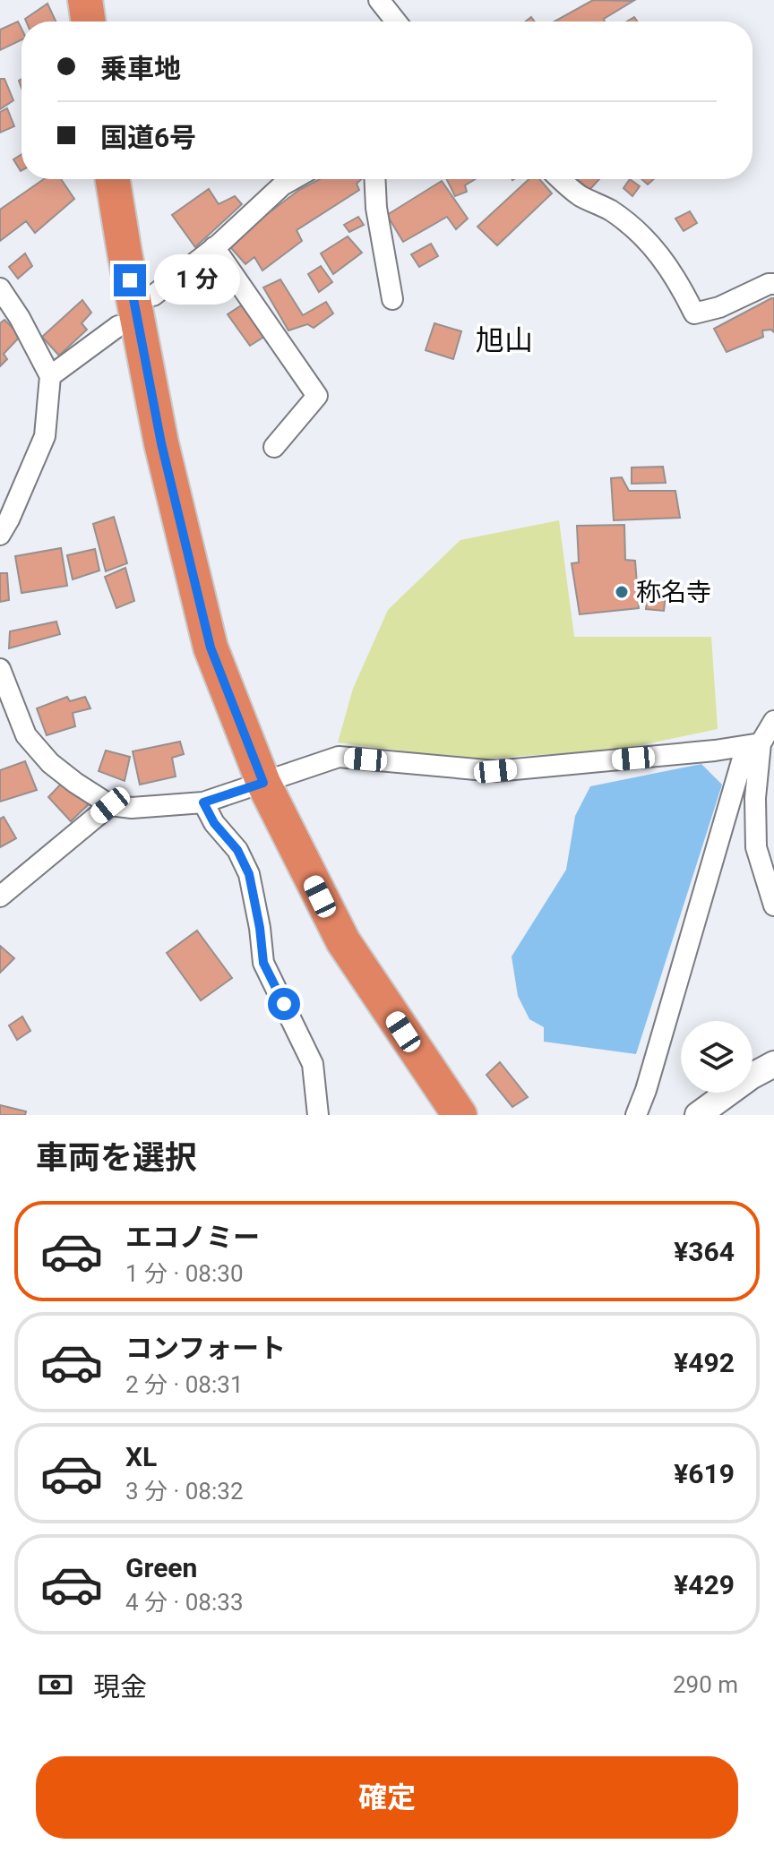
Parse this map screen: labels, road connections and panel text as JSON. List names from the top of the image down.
{
  "districts": ["旭山"],
  "places": ["称名寺"],
  "page": {
    "banner": ["乗車地", "国道6号"],
    "bubble": "1 分",
    "heading": "車両を選択",
    "list": [
      {
        "name": "エコノミー",
        "note": "1 分 · 08:30",
        "value": "¥364"
      },
      {
        "name": "コンフォート",
        "note": "2 分 · 08:31",
        "value": "¥492"
      },
      {
        "name": "XL",
        "note": "3 分 · 08:32",
        "value": "¥619"
      },
      {
        "name": "Green",
        "note": "4 分 · 08:33",
        "value": "¥429"
      }
    ],
    "pay": ["現金", "290 m"],
    "buttons": "確定"
  }
}
